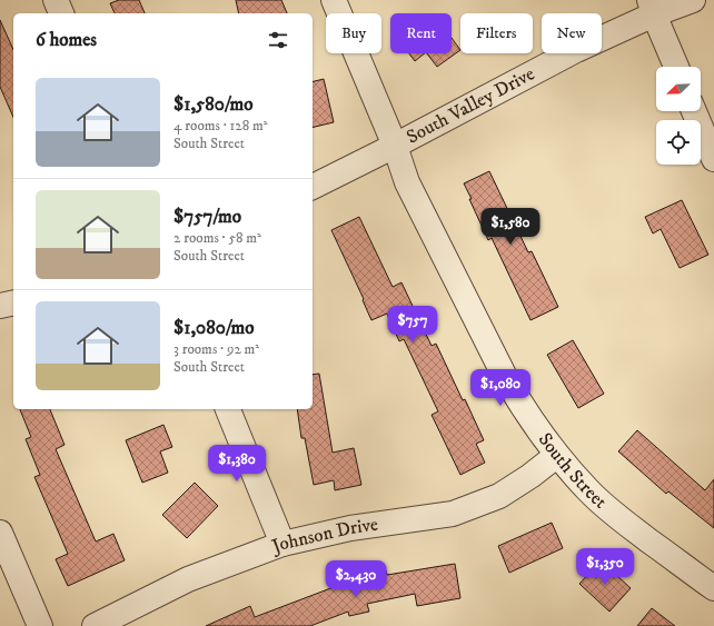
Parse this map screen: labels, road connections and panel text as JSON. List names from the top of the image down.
{
  "streets": {
    "street": ["South Valley Drive", "South Street", "Johnson Drive"]
  },
  "crossings": [
    ["South Valley Drive", "South Street"],
    ["South Street", "Johnson Drive"]
  ],
  "north": "bottom left",
  "page": {
    "chip": [
      "Buy",
      "Rent",
      "Filters",
      "New"
    ],
    "heading": "6 homes",
    "list": [
      {
        "name": "$1,580/mo",
        "note": "4 rooms · 128 m² · South Street"
      },
      {
        "name": "$757/mo",
        "note": "2 rooms · 58 m² · South Street"
      },
      {
        "name": "$1,080/mo",
        "note": "3 rooms · 92 m² · South Street"
      }
    ],
    "price": [
      "$1,580",
      "$757",
      "$1,080",
      "$1,380",
      "$1,350",
      "$2,430"
    ]
  }
}
